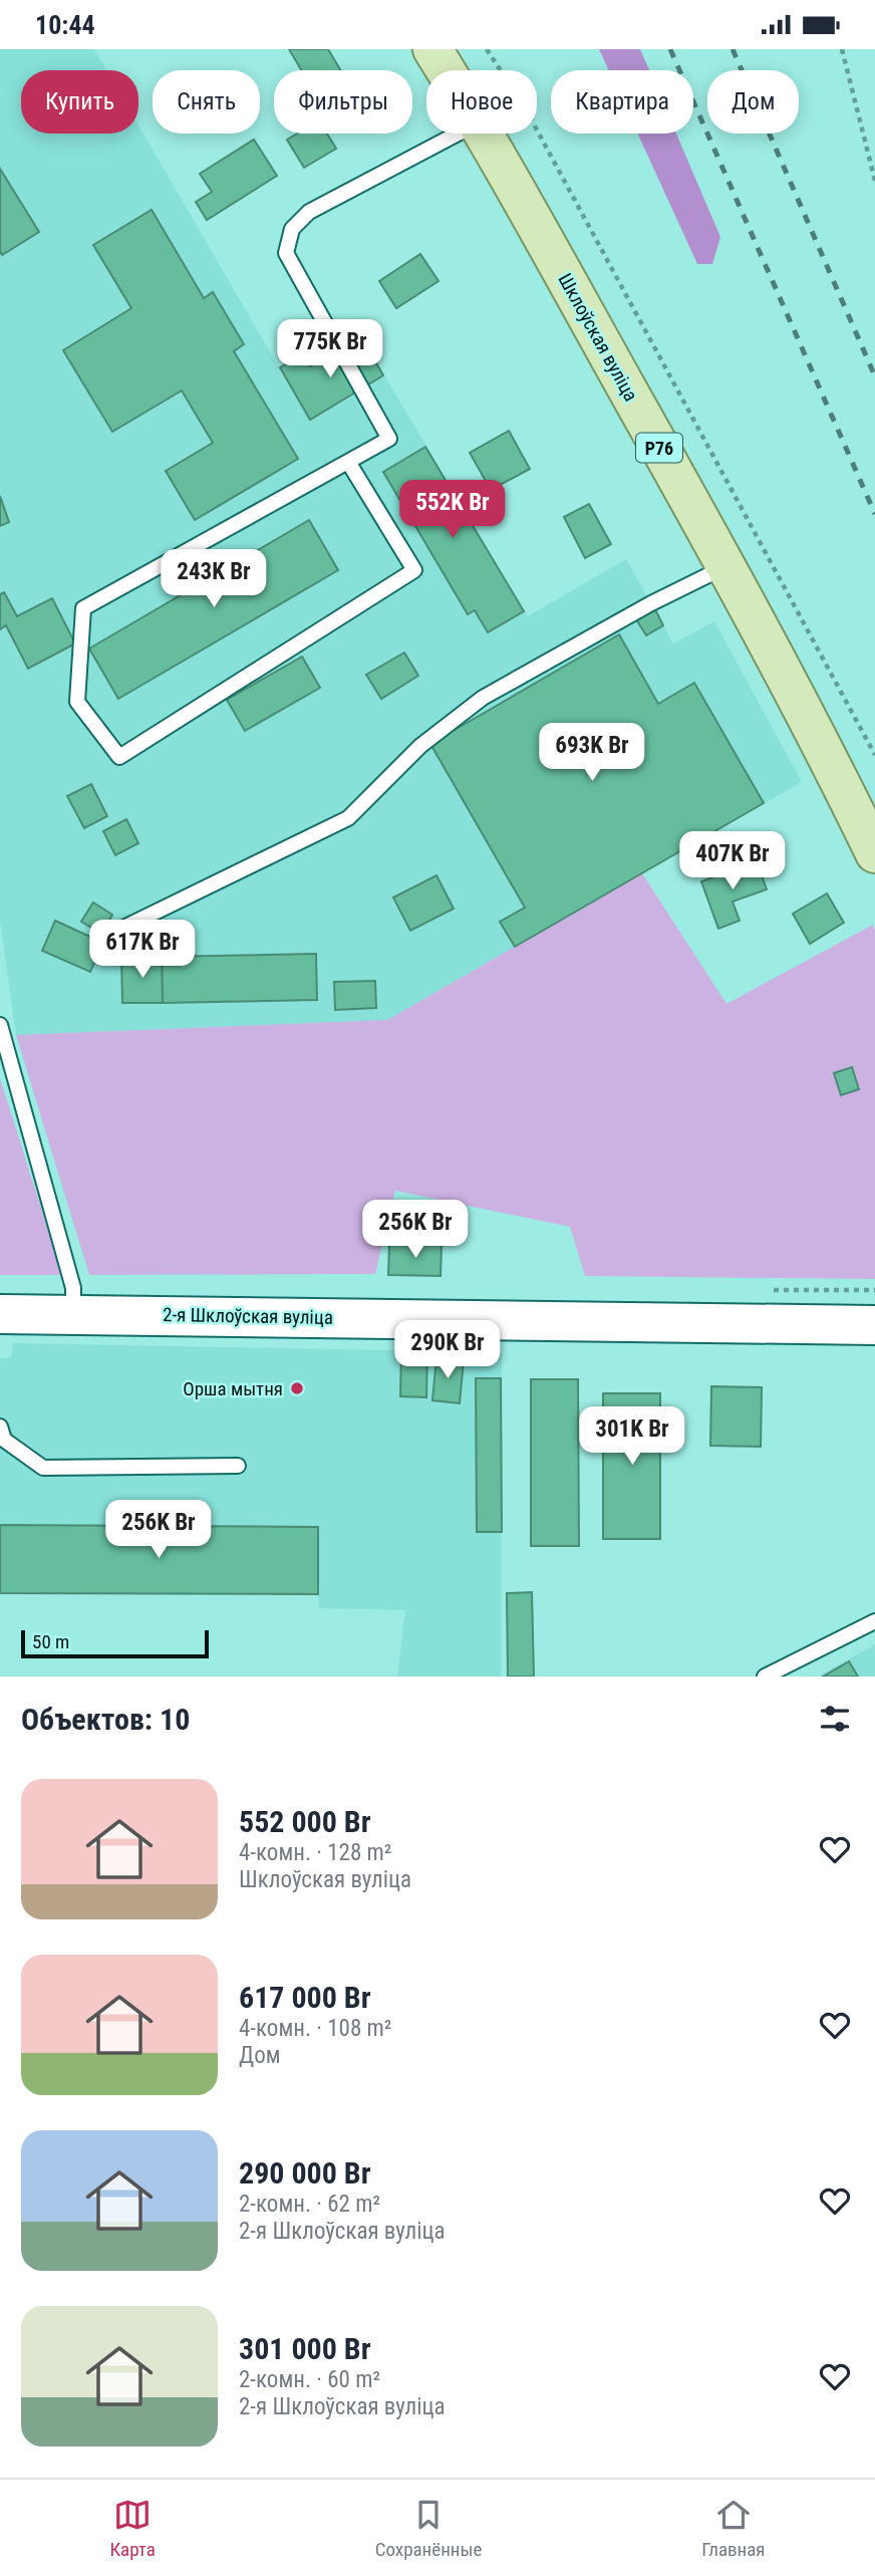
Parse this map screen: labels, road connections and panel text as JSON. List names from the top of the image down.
{
  "streets": {
    "main road": ["Шклоўская вуліца", "Р76"],
    "street": ["2-я Шклоўская вуліца"]
  },
  "places": ["Орша мытня"],
  "scale_bar": "50 m",
  "page": {
    "status": "10:44",
    "chip": [
      "Купить",
      "Снять",
      "Фильтры",
      "Новое",
      "Квартира",
      "Дом"
    ],
    "price": [
      "775K Br",
      "552K Br",
      "243K Br",
      "693K Br",
      "407K Br",
      "617K Br",
      "256K Br",
      "290K Br",
      "301K Br",
      "256K Br"
    ],
    "scale": "50 m",
    "heading": "Объектов: 10",
    "list": [
      {
        "name": "552 000 Br",
        "note": "4-комн. · 128 m² · Шклоўская вуліца"
      },
      {
        "name": "617 000 Br",
        "note": "4-комн. · 108 m² · Дом"
      },
      {
        "name": "290 000 Br",
        "note": "2-комн. · 62 m² · 2-я Шклоўская вуліца"
      },
      {
        "name": "301 000 Br",
        "note": "2-комн. · 60 m² · 2-я Шклоўская вуліца"
      }
    ],
    "tabs": ["Карта", "Сохранённые", "Главная"]
  }
}
